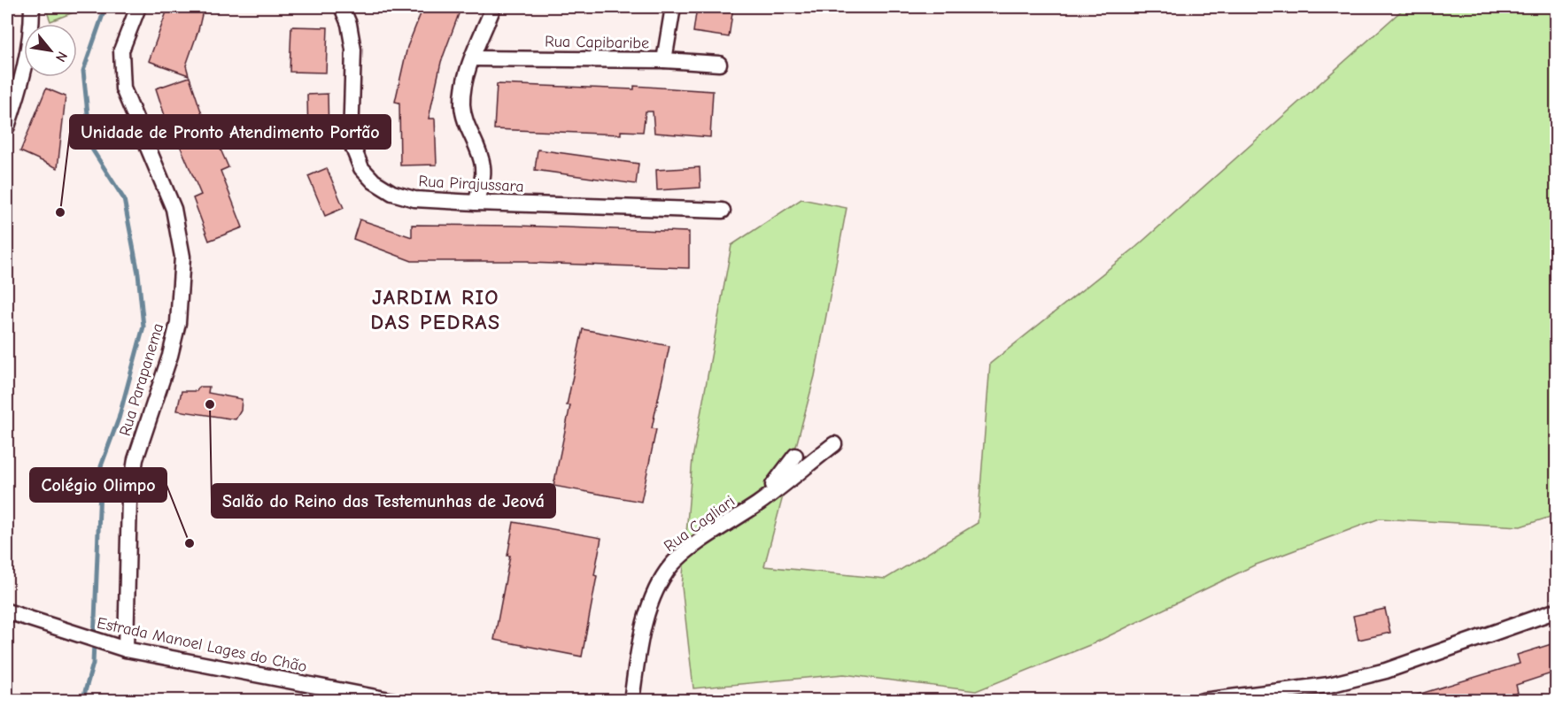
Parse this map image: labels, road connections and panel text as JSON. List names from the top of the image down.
{
  "streets": {
    "street": [
      "Rua Capibaribe",
      "Rua Pirajussara",
      "Rua Parapanema",
      "Rua Cagliari",
      "Estrada Manoel Lages do Chão"
    ]
  },
  "crossings": [
    ["Rua Parapanema", "Estrada Manoel Lages do Chão"]
  ],
  "districts": ["JARDIM RIO DAS PEDRAS"],
  "places": ["Unidade de Pronto Atendimento Portão", "Salão do Reino das Testemunhas de Jeová", "Colégio Olimpo"],
  "north": "bottom right"
}
